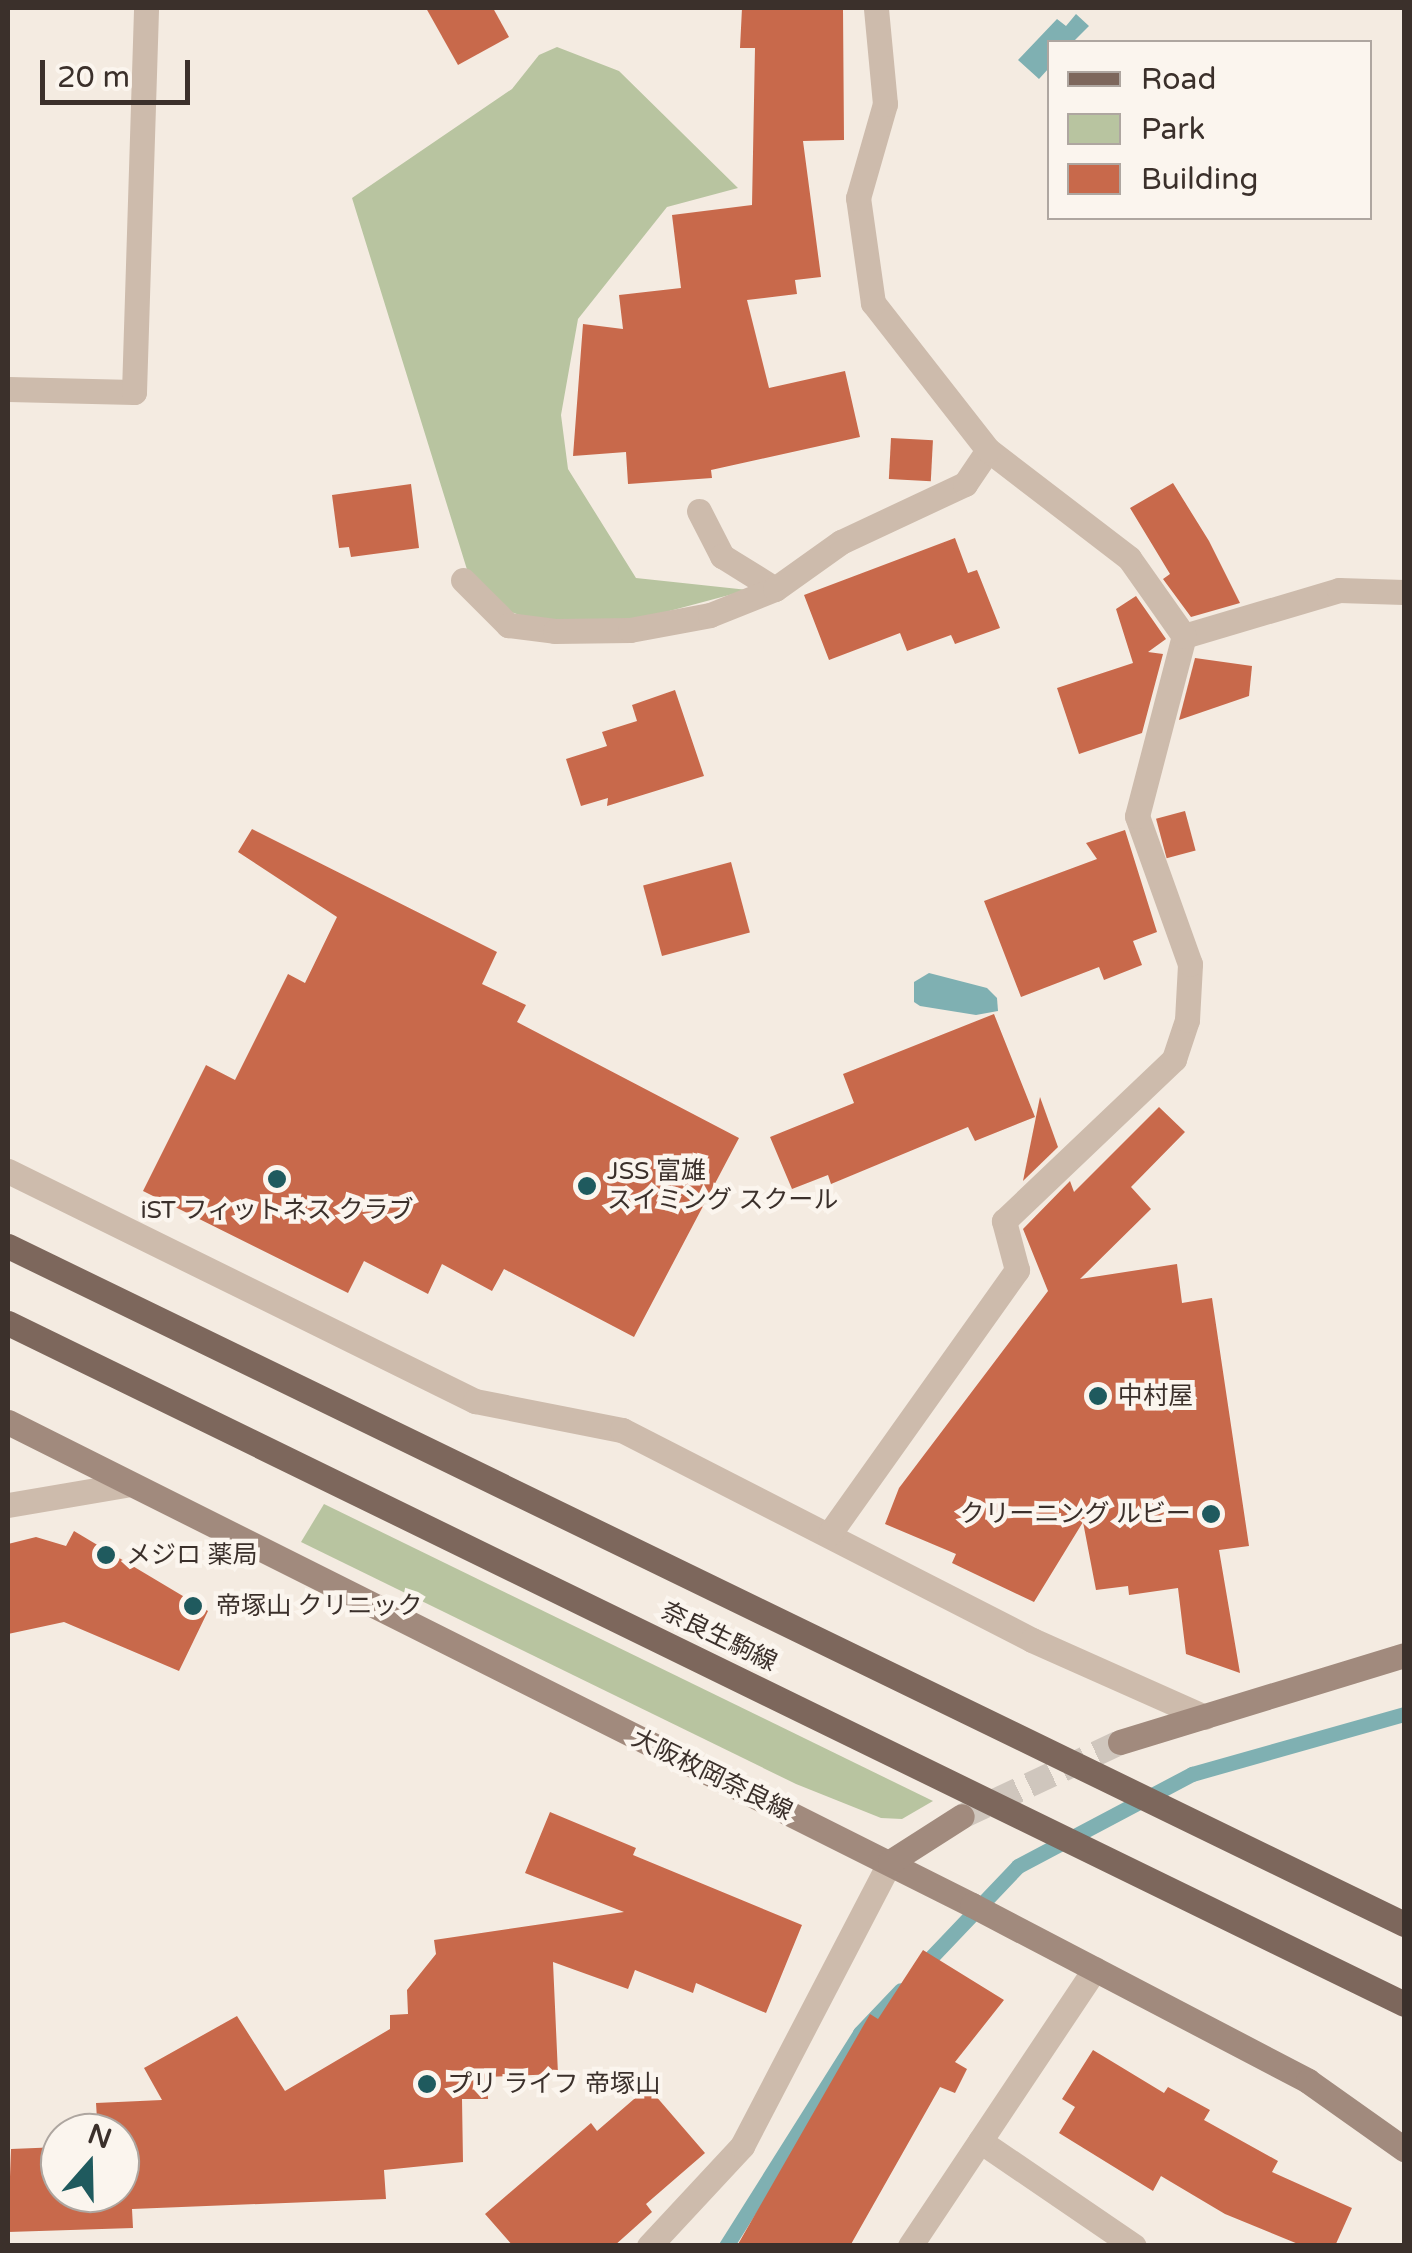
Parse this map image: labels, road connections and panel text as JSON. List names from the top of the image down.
{
  "streets": {
    "main road": ["奈良生駒線", "大阪枚岡奈良線"]
  },
  "places": [
    "iST フィットネス クラブ",
    "JSS 富雄 スイミング スクール",
    "中村屋",
    "クリーニング ルビー",
    "メジロ 薬局",
    "帝塚山 クリニック",
    "プリ ライフ 帝塚山"
  ],
  "legend": ["Road", "Park", "Building"],
  "scale_bar": "20 m",
  "north": "top"
}
